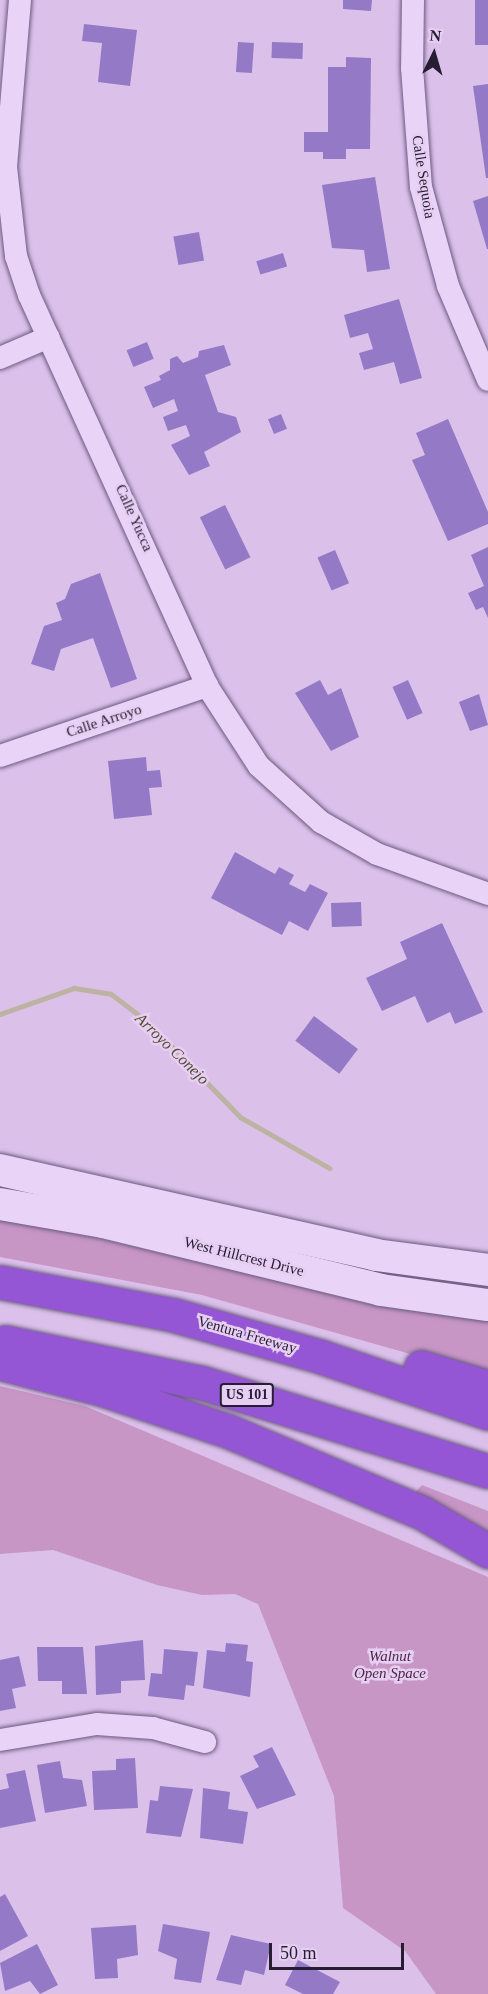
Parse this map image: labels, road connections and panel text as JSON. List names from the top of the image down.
{
  "streets": {
    "highway": ["Ventura Freeway", "US 101"],
    "main road": ["West Hillcrest Drive"],
    "street": ["Calle Sequoia", "Calle Yucca", "Calle Arroyo"]
  },
  "crossings": [
    ["Calle Yucca", "Calle Arroyo"]
  ],
  "water": ["Arroyo Conejo"],
  "parks": ["Walnut Open Space"],
  "scale_bar": "50 m",
  "north": "top"
}
